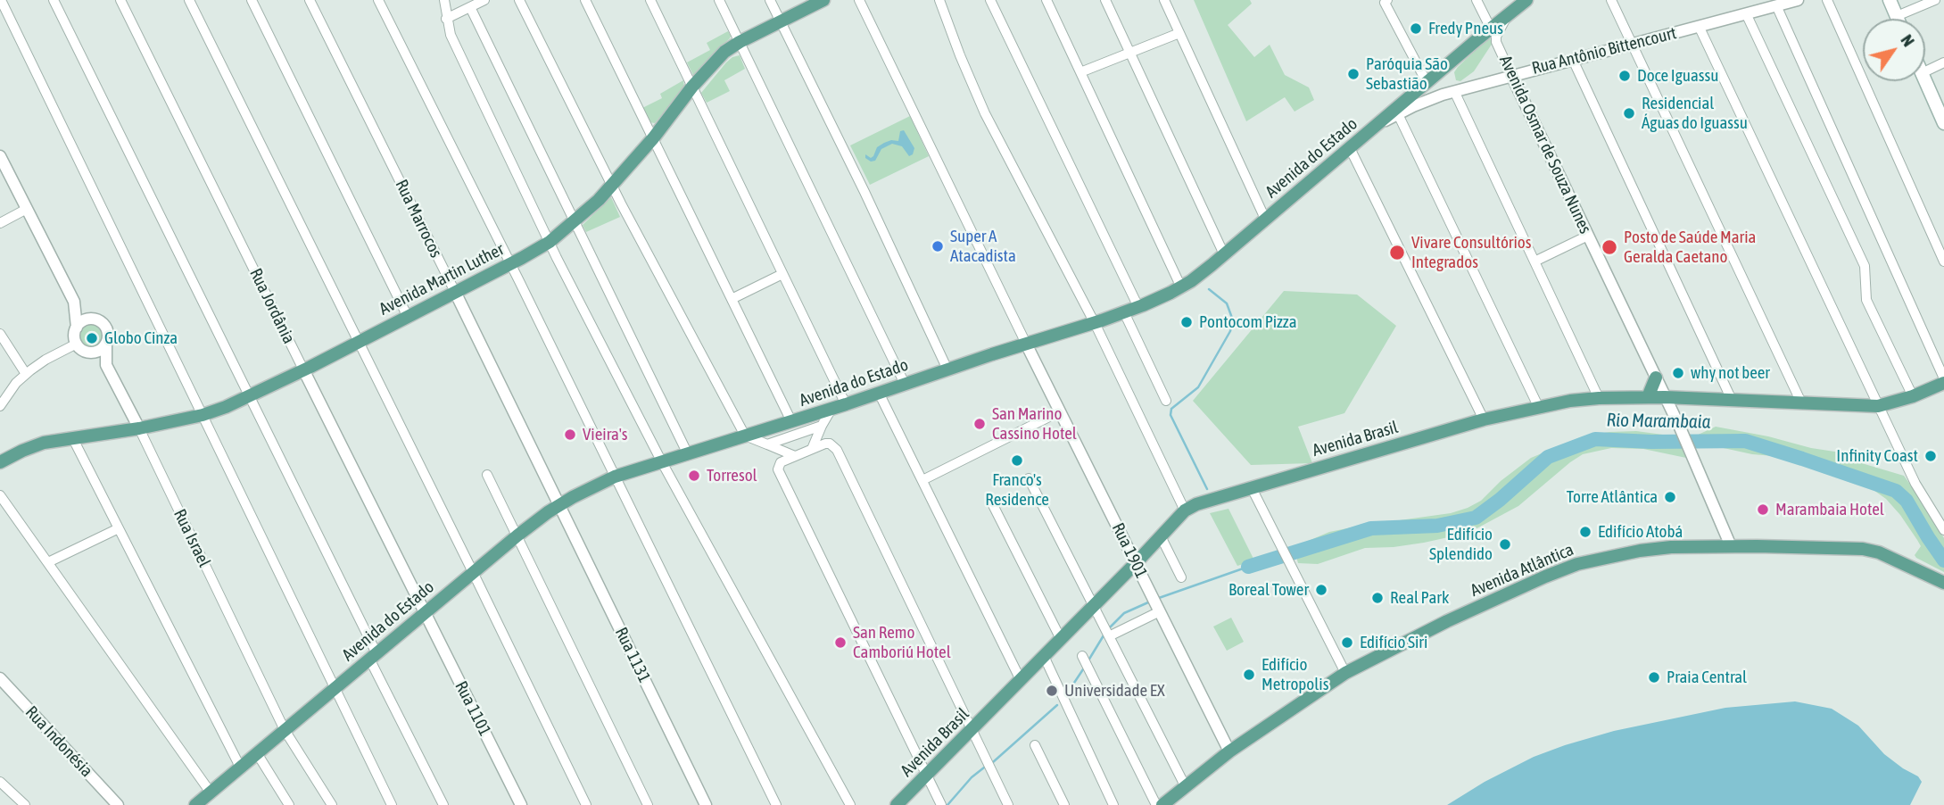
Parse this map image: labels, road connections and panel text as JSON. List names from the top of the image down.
{
  "streets": {
    "main road": [
      "Avenida do Estado",
      "Avenida Martin Luther",
      "Avenida Brasil",
      "Avenida Atlântica"
    ],
    "street": [
      "Rua Antônio Bittencourt",
      "Avenida Osmar de Souza Nunes",
      "Rua Marrocos",
      "Rua Jordânia",
      "Rua Israel",
      "Rua 1901",
      "Rua 1131",
      "Rua 1101",
      "Rua Indonésia"
    ]
  },
  "crossings": [
    ["Rua Antônio Bittencourt", "Avenida Osmar de Souza Nunes"],
    ["Rua Antônio Bittencourt", "Avenida do Estado"],
    ["Avenida Osmar de Souza Nunes", "Avenida do Estado"],
    ["Avenida Osmar de Souza Nunes", "Avenida Brasil"],
    ["Avenida Osmar de Souza Nunes", "Avenida Atlântica"],
    ["Avenida do Estado", "Rua Marrocos"],
    ["Avenida do Estado", "Rua Jordânia"],
    ["Avenida do Estado", "Rua Israel"],
    ["Avenida do Estado", "Rua 1901"],
    ["Avenida do Estado", "Rua 1131"],
    ["Avenida do Estado", "Rua 1101"],
    ["Rua Marrocos", "Avenida Martin Luther"],
    ["Rua Marrocos", "Rua 1131"],
    ["Avenida Martin Luther", "Rua Jordânia"],
    ["Avenida Martin Luther", "Rua Israel"],
    ["Rua Jordânia", "Rua 1101"],
    ["Avenida Brasil", "Rua 1901"],
    ["Rua 1901", "Avenida Atlântica"]
  ],
  "water": ["Rio Marambaia"],
  "places": [
    "Fredy Pneus",
    "Paróquia São Sebastião",
    "Doce Iguassu",
    "Residencial Águas do Iguassu",
    "Super A Atacadista",
    "Posto de Saúde Maria Geralda Caetano",
    "Vivare Consultórios Integrados",
    "Pontocom Pizza",
    "Globo Cinza",
    "why not beer",
    "San Marino Cassino Hotel",
    "Vieira's",
    "Infinity Coast",
    "Franco's Residence",
    "Torresol",
    "Torre Atlântica",
    "Marambaia Hotel",
    "Edifício Atobá",
    "Edifício Splendido",
    "Boreal Tower",
    "Real Park",
    "San Remo Camboriú Hotel",
    "Edifício Siri",
    "Edifício Metropolis",
    "Praia Central",
    "Universidade EX"
  ],
  "north": "top right"
}
